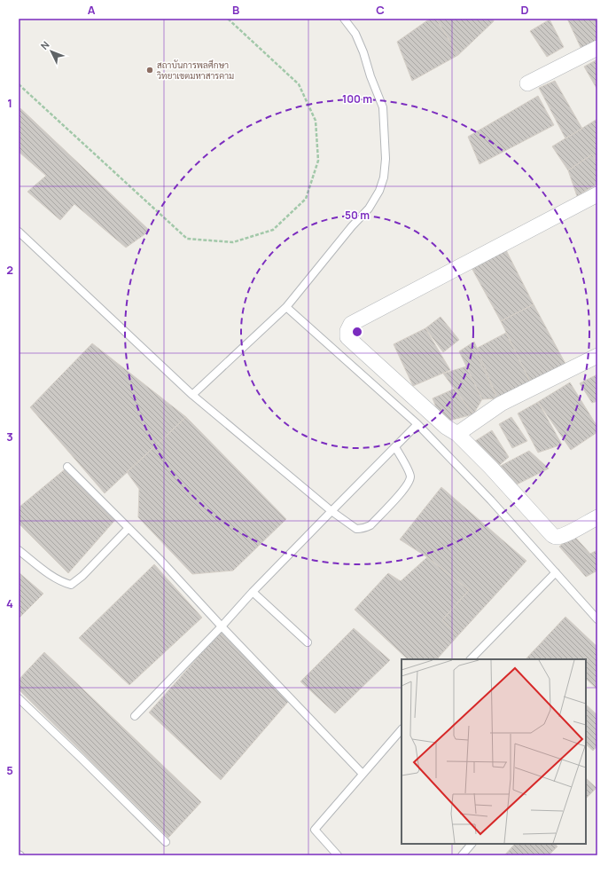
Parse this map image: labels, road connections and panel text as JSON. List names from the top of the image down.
{
  "places": ["สถาบันการพลศึกษา วิทยาเขตมหาสารคาม"],
  "north": "top left",
  "grid": {
    "columns": [
      "A",
      "B",
      "C",
      "D"
    ],
    "rows": [
      "1",
      "2",
      "3",
      "4",
      "5"
    ]
  },
  "rings": ["100 m", "50 m"]
}
